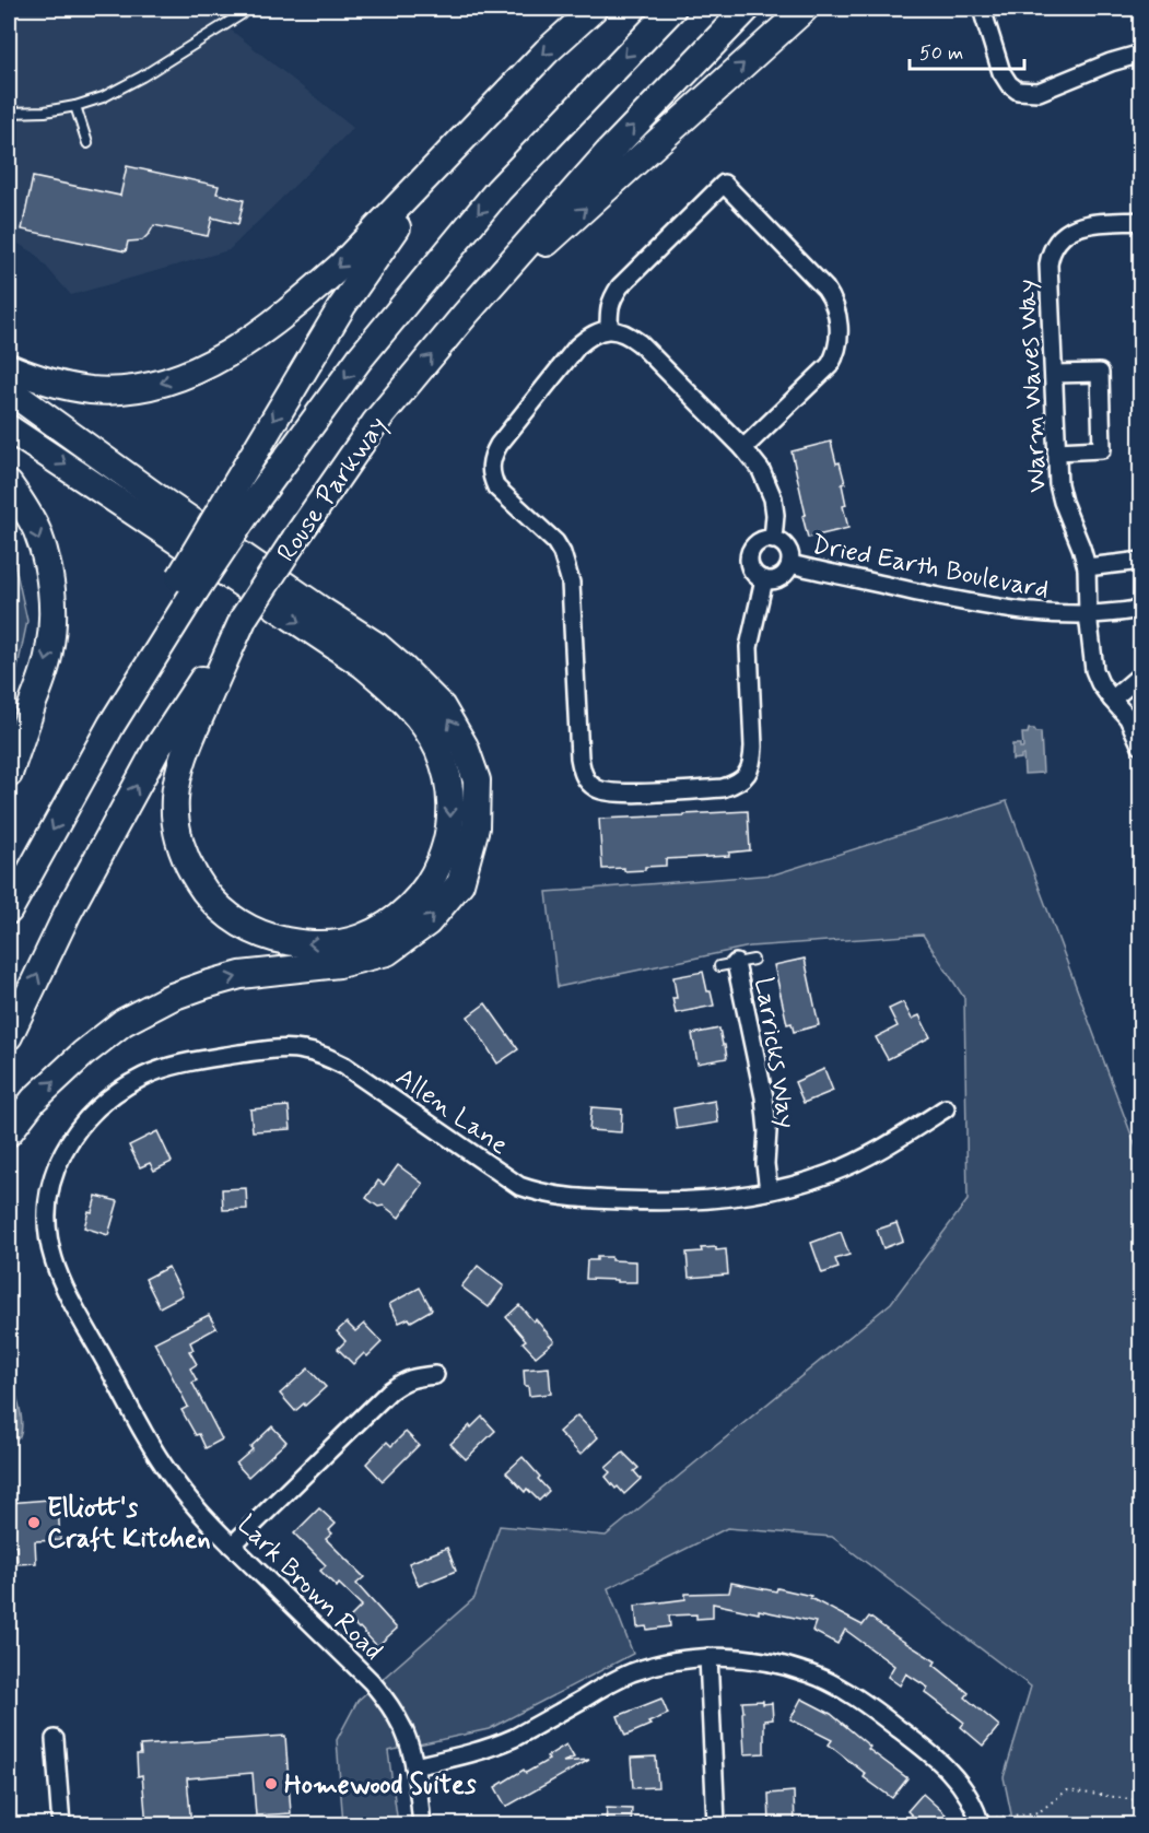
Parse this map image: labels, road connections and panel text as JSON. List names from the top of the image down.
{
  "streets": {
    "main road": ["Rouse Parkway"],
    "street": [
      "Warm Waves Way",
      "Dried Earth Boulevard",
      "Larricks Way",
      "Allen Lane",
      "Lark Brown Road"
    ]
  },
  "crossings": [
    ["Warm Waves Way", "Dried Earth Boulevard"],
    ["Larricks Way", "Allen Lane"],
    ["Allen Lane", "Lark Brown Road"]
  ],
  "places": ["Elliott's Craft Kitchen", "Homewood Suites"],
  "scale_bar": "50 m"
}
